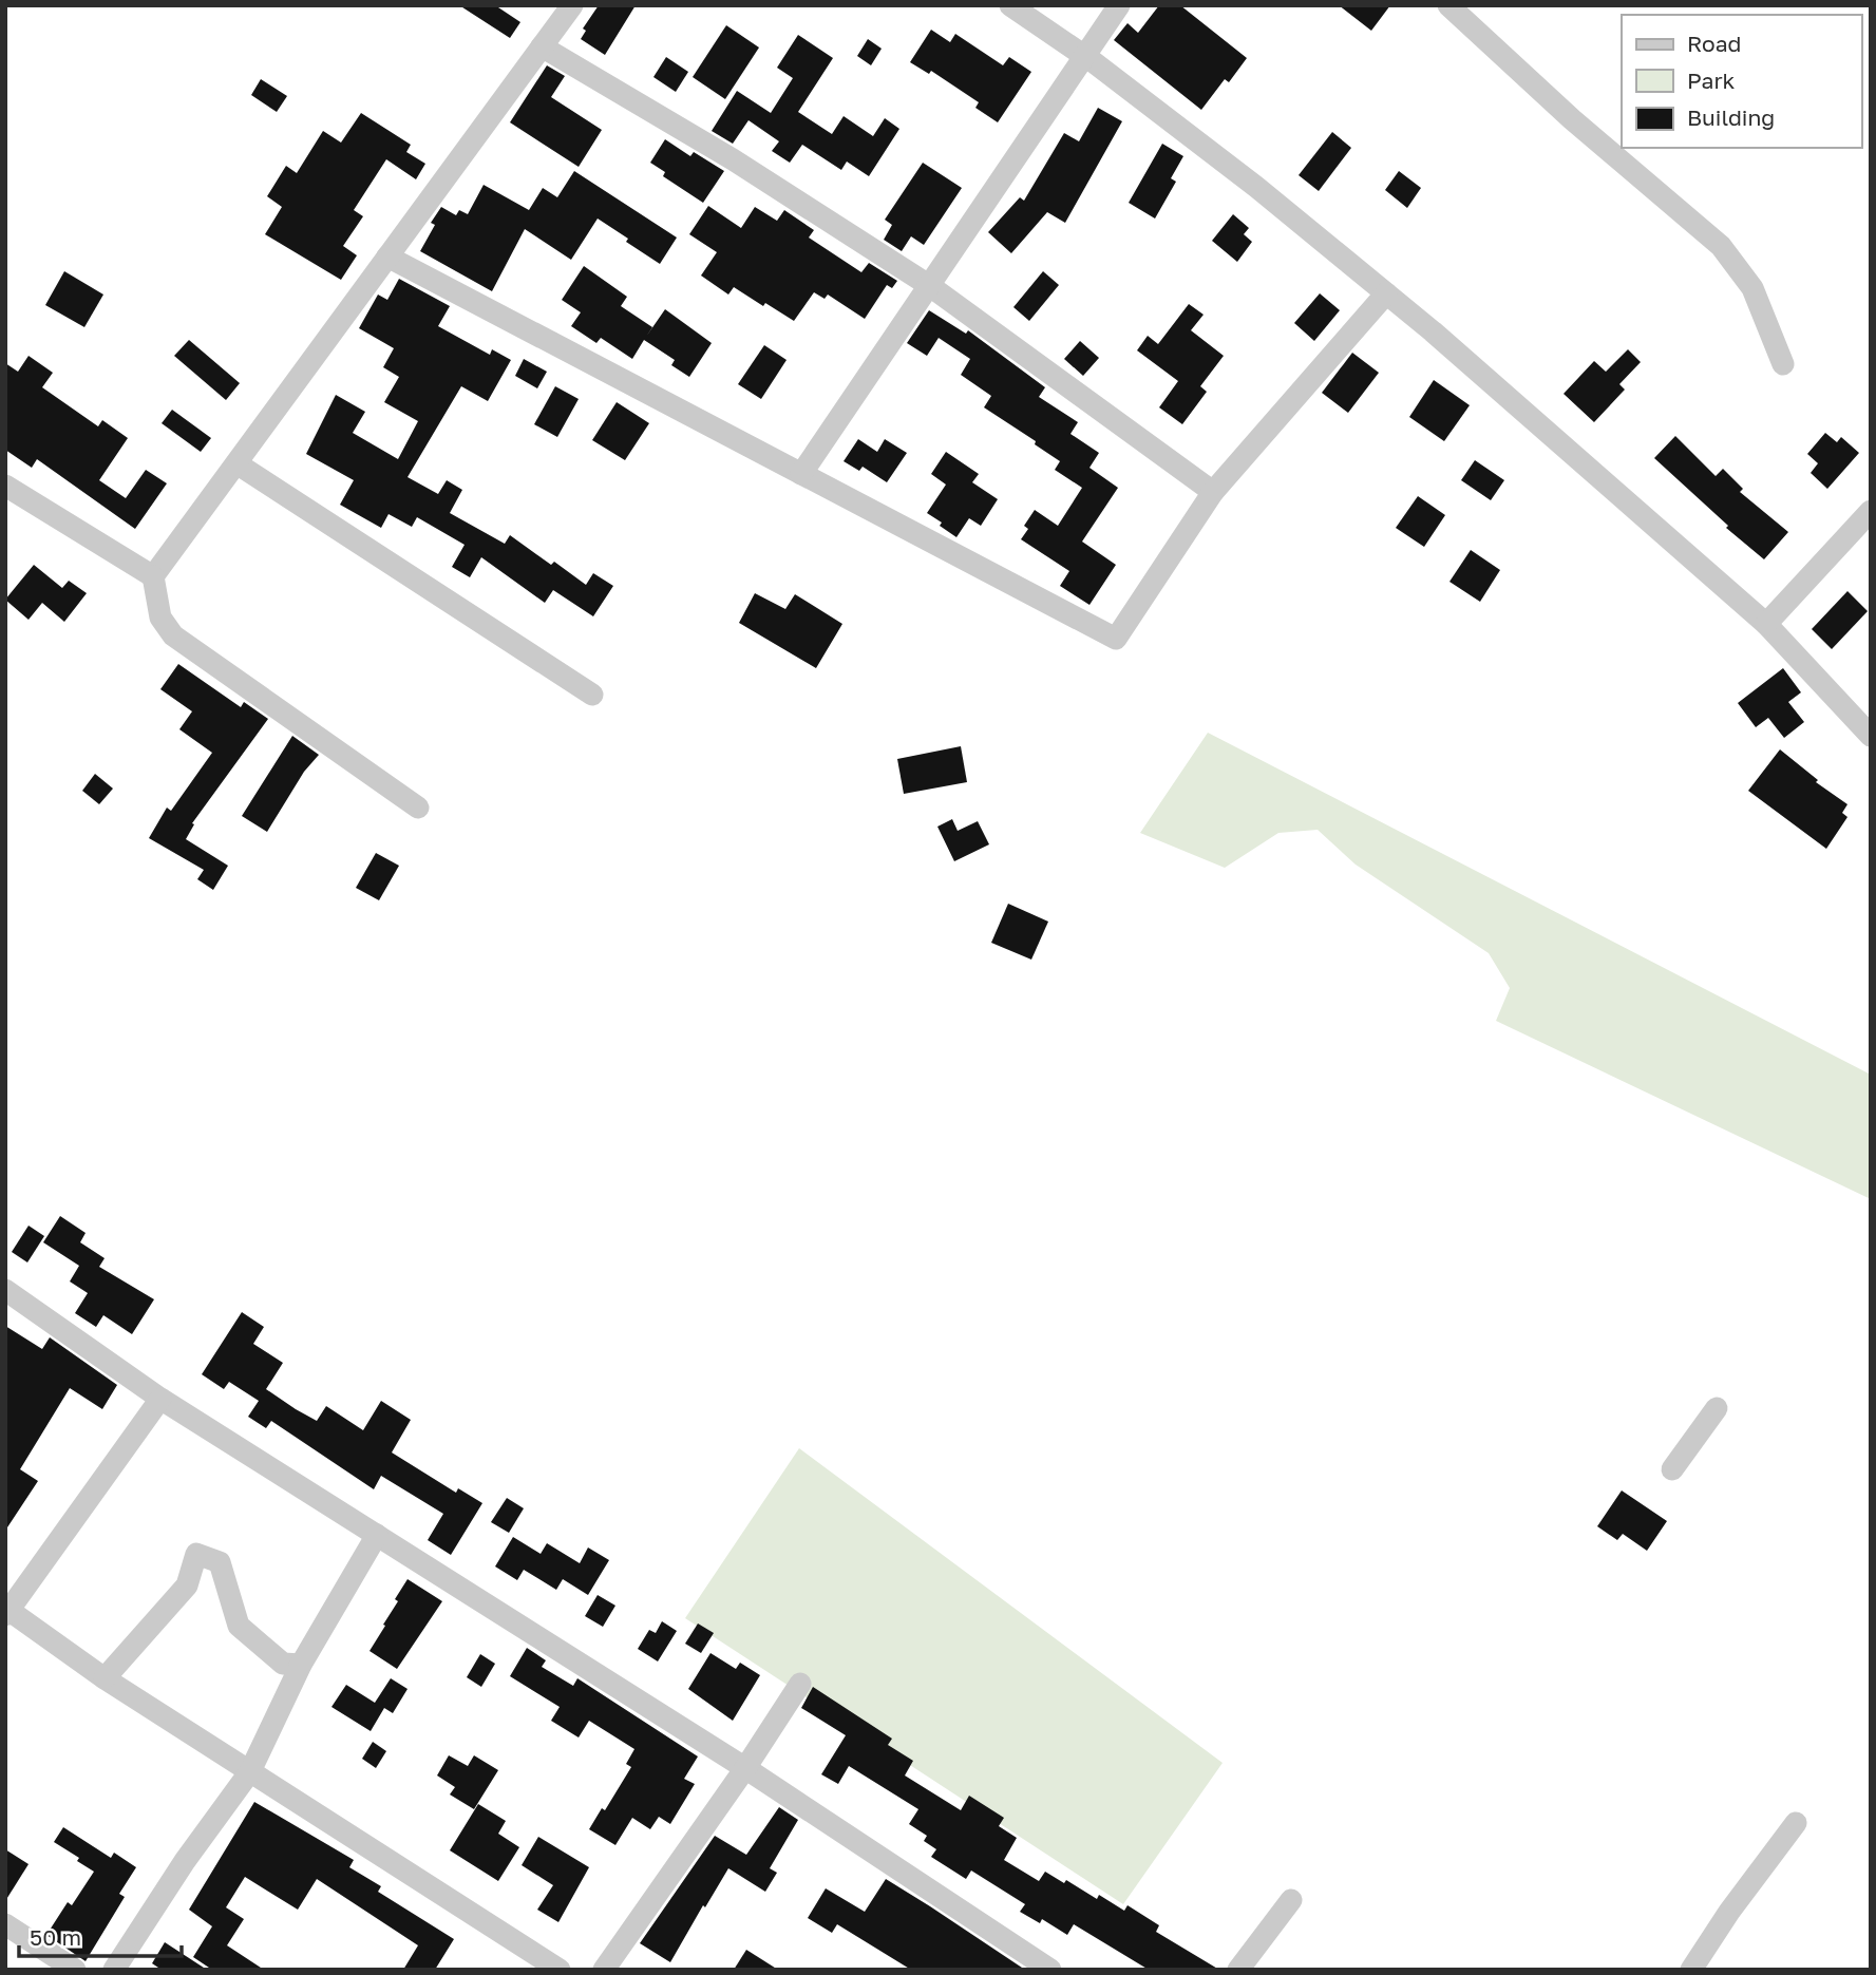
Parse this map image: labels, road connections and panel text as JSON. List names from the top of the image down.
{
  "legend": ["Road", "Park", "Building"],
  "scale_bar": "50 m"
}
